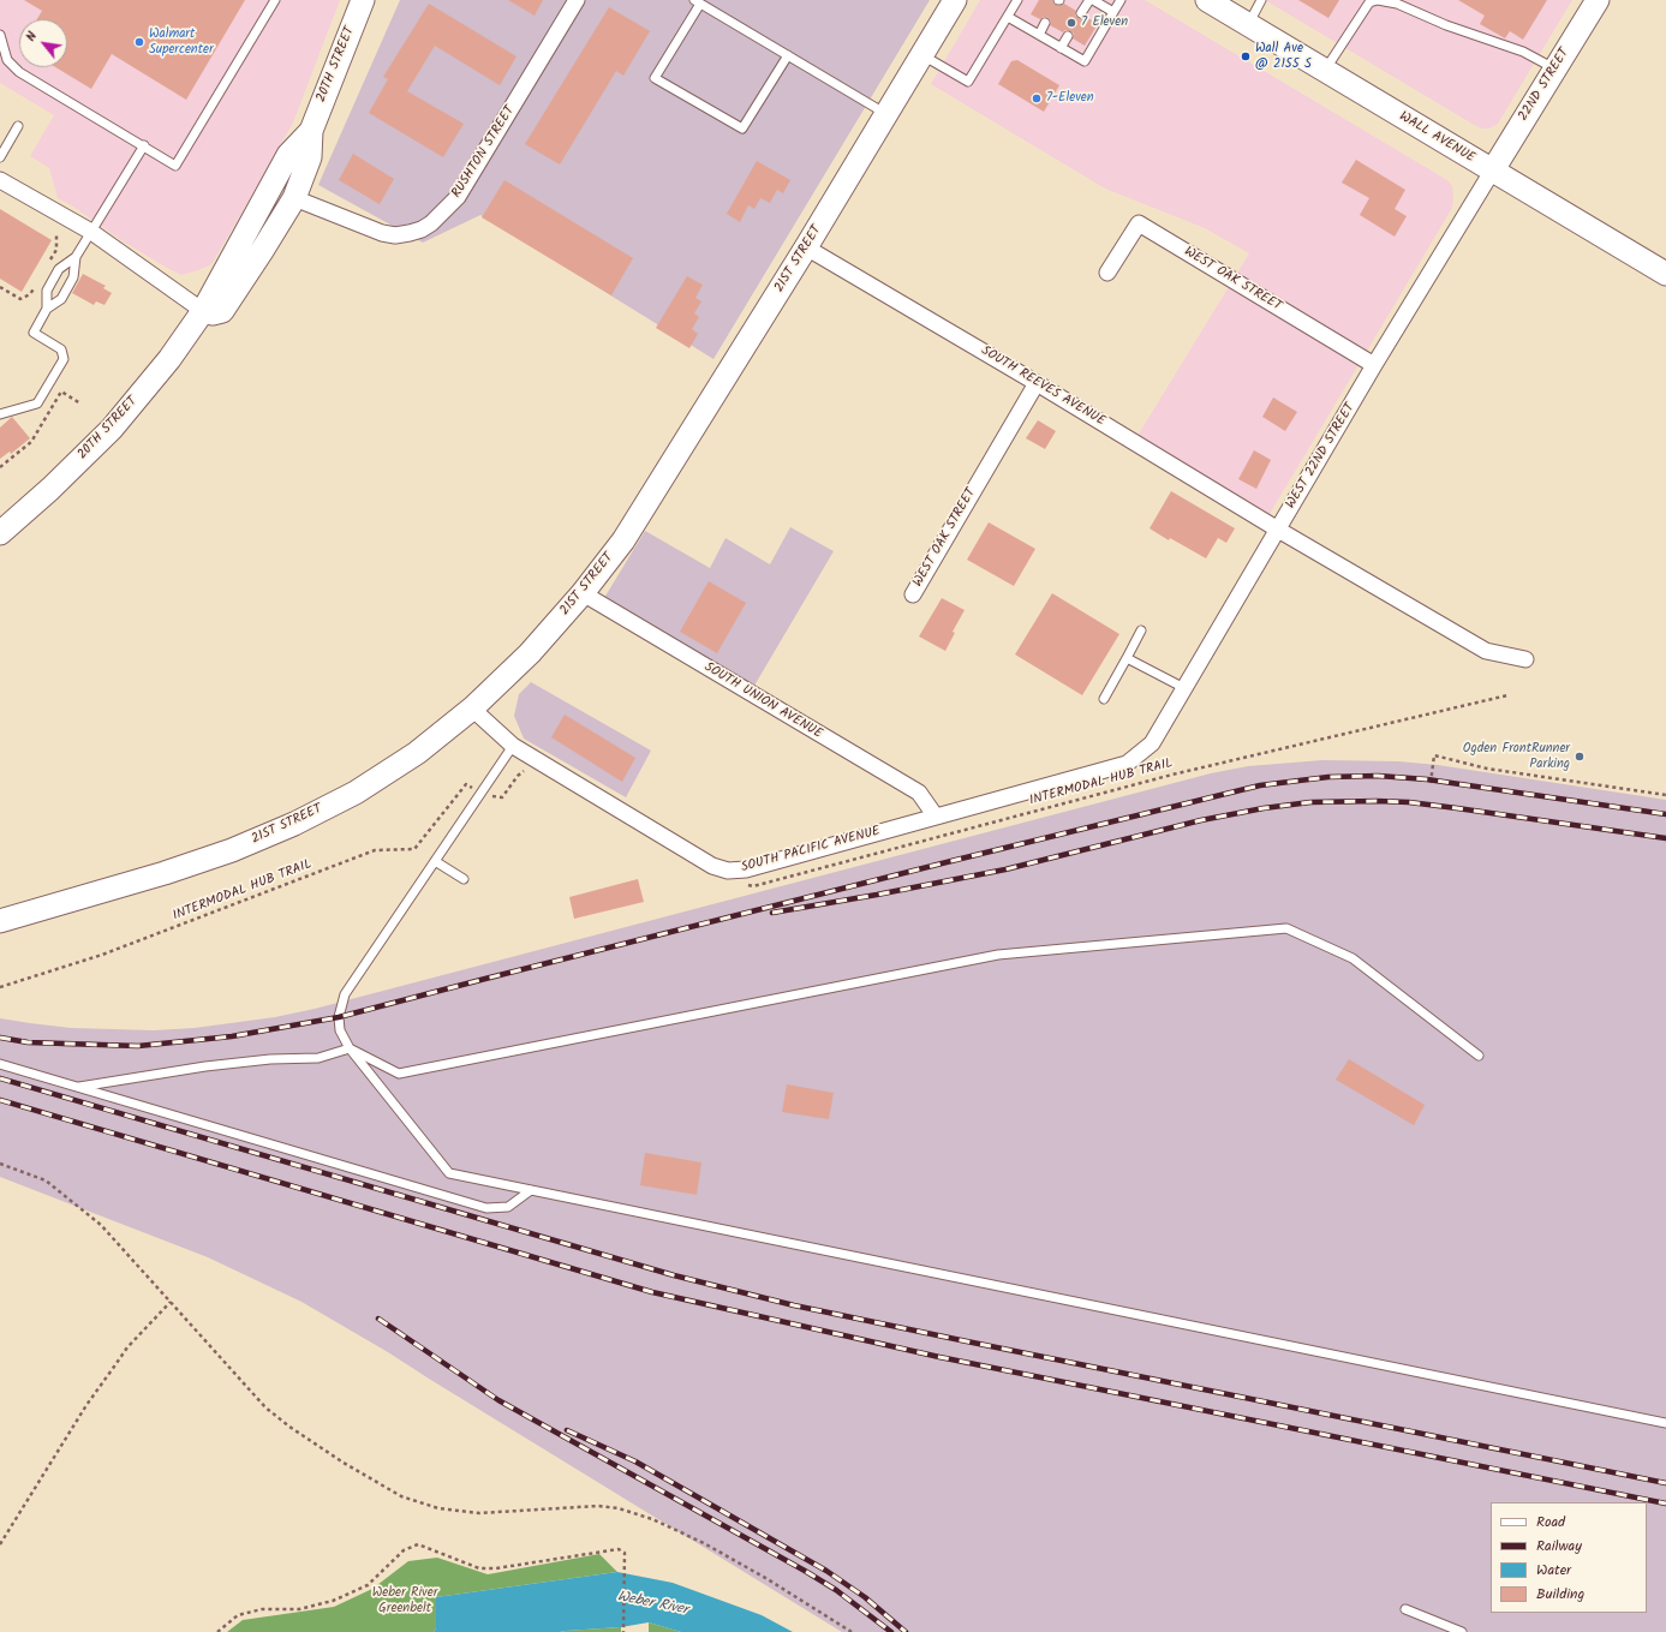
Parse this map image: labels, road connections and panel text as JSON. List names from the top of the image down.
{
  "streets": {
    "main road": [
      "20TH STREET",
      "22ND STREET",
      "WALL AVENUE",
      "21ST STREET"
    ],
    "street": [
      "RUSHTON STREET",
      "WEST OAK STREET",
      "SOUTH REEVES AVENUE",
      "WEST 22ND STREET",
      "SOUTH UNION AVENUE",
      "SOUTH PACIFIC AVENUE"
    ],
    "path": ["INTERMODAL HUB TRAIL"]
  },
  "crossings": [
    ["20TH STREET", "RUSHTON STREET"],
    ["22ND STREET", "WALL AVENUE"],
    ["22ND STREET", "WEST 22ND STREET"],
    ["WALL AVENUE", "WEST 22ND STREET"],
    ["21ST STREET", "SOUTH REEVES AVENUE"],
    ["21ST STREET", "SOUTH UNION AVENUE"],
    ["21ST STREET", "SOUTH PACIFIC AVENUE"],
    ["WEST OAK STREET", "SOUTH REEVES AVENUE"],
    ["WEST OAK STREET", "WEST 22ND STREET"],
    ["SOUTH REEVES AVENUE", "WEST 22ND STREET"],
    ["WEST 22ND STREET", "SOUTH PACIFIC AVENUE"],
    ["SOUTH UNION AVENUE", "SOUTH PACIFIC AVENUE"]
  ],
  "water": ["Weber River"],
  "parks": ["Weber River Greenbelt"],
  "places": [
    "7 Eleven",
    "Walmart Supercenter",
    "Wall Ave @ 2155 S",
    "7-Eleven",
    "Ogden FrontRunner Parking"
  ],
  "legend": [
    "Road",
    "Railway",
    "Water",
    "Building"
  ],
  "north": "top left"
}
